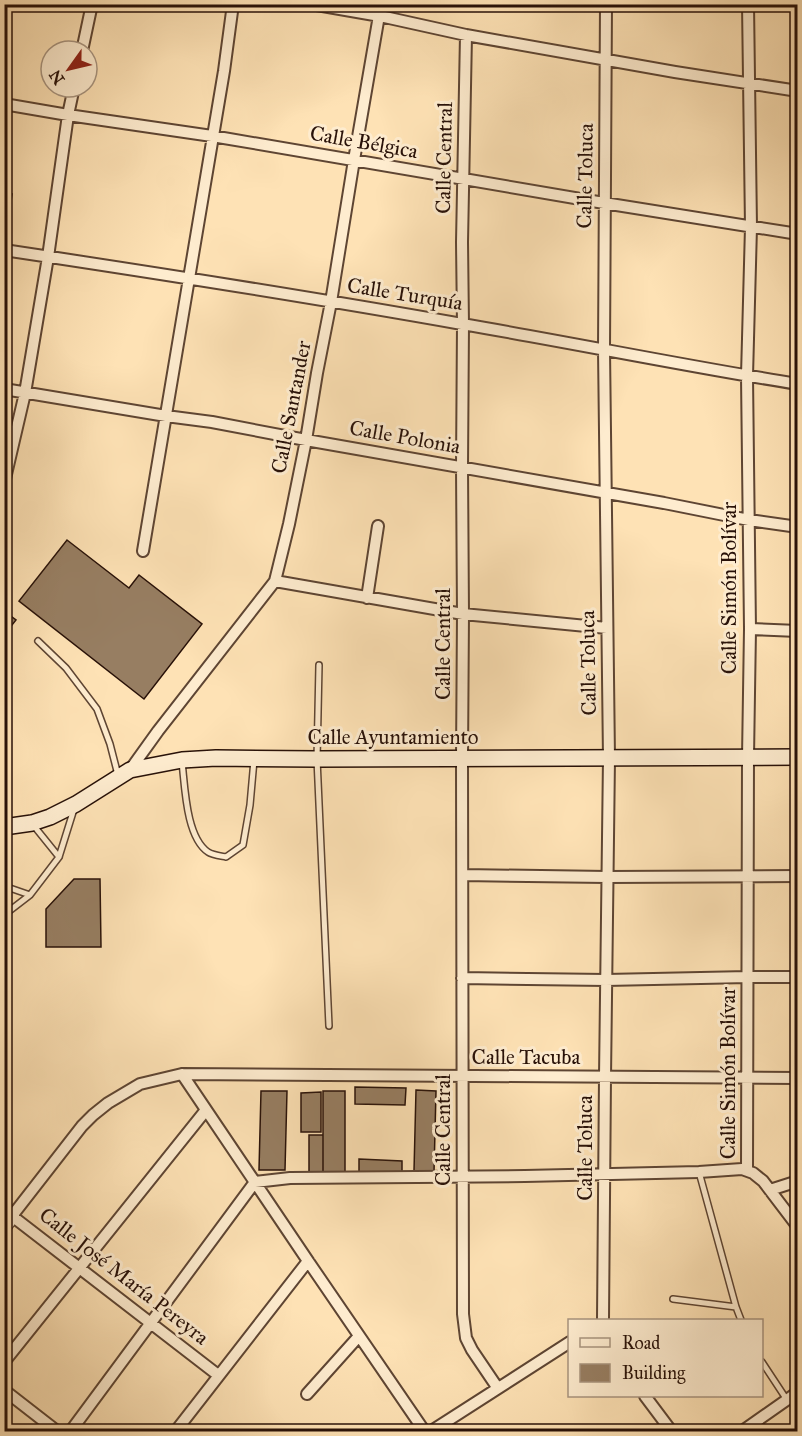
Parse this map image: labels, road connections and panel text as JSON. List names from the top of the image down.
{
  "streets": {
    "main road": ["Calle Ayuntamiento"],
    "street": [
      "Calle Bélgica",
      "Calle Central",
      "Calle Toluca",
      "Calle Turquía",
      "Calle Santander",
      "Calle Polonia",
      "Calle Simón Bolívar",
      "Calle Tacuba",
      "Calle José María Pereyra"
    ]
  },
  "crossings": [
    ["Calle Bélgica", "Calle Central"],
    ["Calle Bélgica", "Calle Toluca"],
    ["Calle Bélgica", "Calle Santander"],
    ["Calle Bélgica", "Calle Simón Bolívar"],
    ["Calle Central", "Calle Turquía"],
    ["Calle Central", "Calle Polonia"],
    ["Calle Central", "Calle Ayuntamiento"],
    ["Calle Central", "Calle Tacuba"],
    ["Calle Toluca", "Calle Turquía"],
    ["Calle Toluca", "Calle Polonia"],
    ["Calle Toluca", "Calle Ayuntamiento"],
    ["Calle Toluca", "Calle Tacuba"],
    ["Calle Turquía", "Calle Santander"],
    ["Calle Turquía", "Calle Simón Bolívar"],
    ["Calle Santander", "Calle Polonia"],
    ["Calle Santander", "Calle Ayuntamiento"],
    ["Calle Polonia", "Calle Simón Bolívar"],
    ["Calle Simón Bolívar", "Calle Ayuntamiento"],
    ["Calle Simón Bolívar", "Calle Tacuba"],
    ["Calle Tacuba", "Calle José María Pereyra"]
  ],
  "legend": ["Road", "Building"],
  "north": "bottom left"
}
